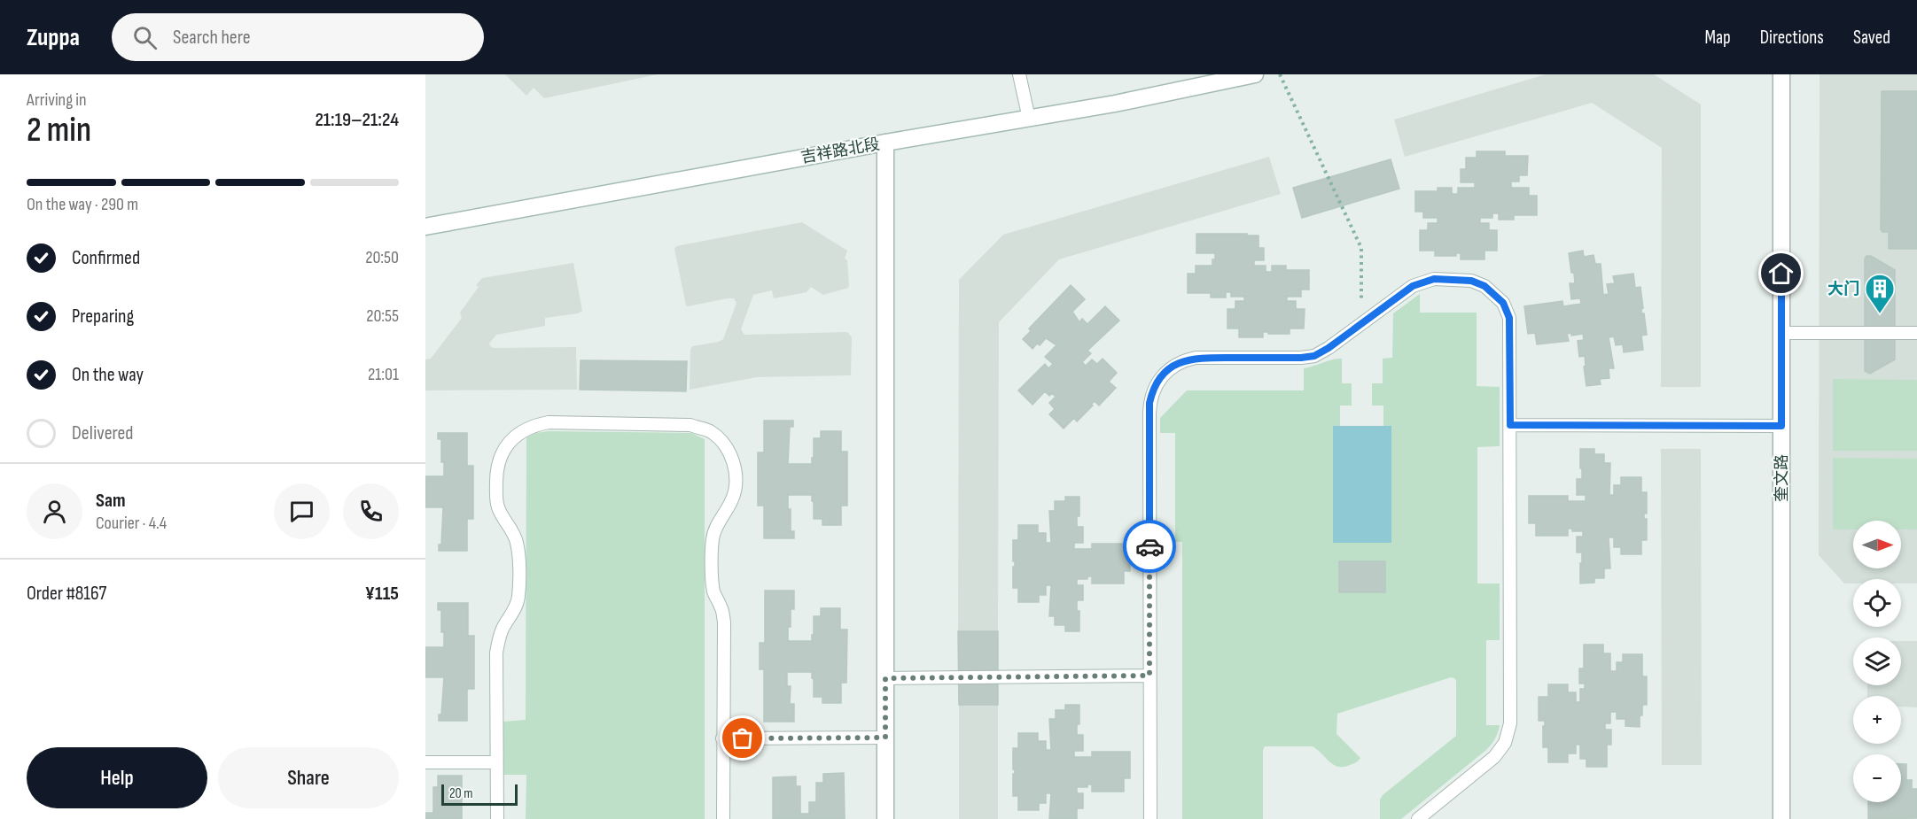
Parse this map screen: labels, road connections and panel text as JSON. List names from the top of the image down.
{
  "streets": {
    "street": ["吉祥路北段", "奎文路"]
  },
  "places": {
    "building": ["大门"]
  },
  "scale_bar": "20 m",
  "north": "right",
  "page": {
    "header": "Zuppa",
    "search": "Search here",
    "nav": ["Map", "Directions", "Saved"],
    "heading": ["2 min", "Arriving in", "21:19–21:24"],
    "panel": [
      "Sam",
      "Courier · 4.4",
      "Order #8167",
      "¥115"
    ],
    "bar": "On the way · 290 m",
    "list": [
      ["Confirmed", "20:50"],
      ["Preparing", "20:55"],
      ["On the way", "21:01"],
      "Delivered"
    ],
    "map_buttons": ["+", "−"],
    "buttons": ["Help", "Share"],
    "scale": "20 m"
  }
}
